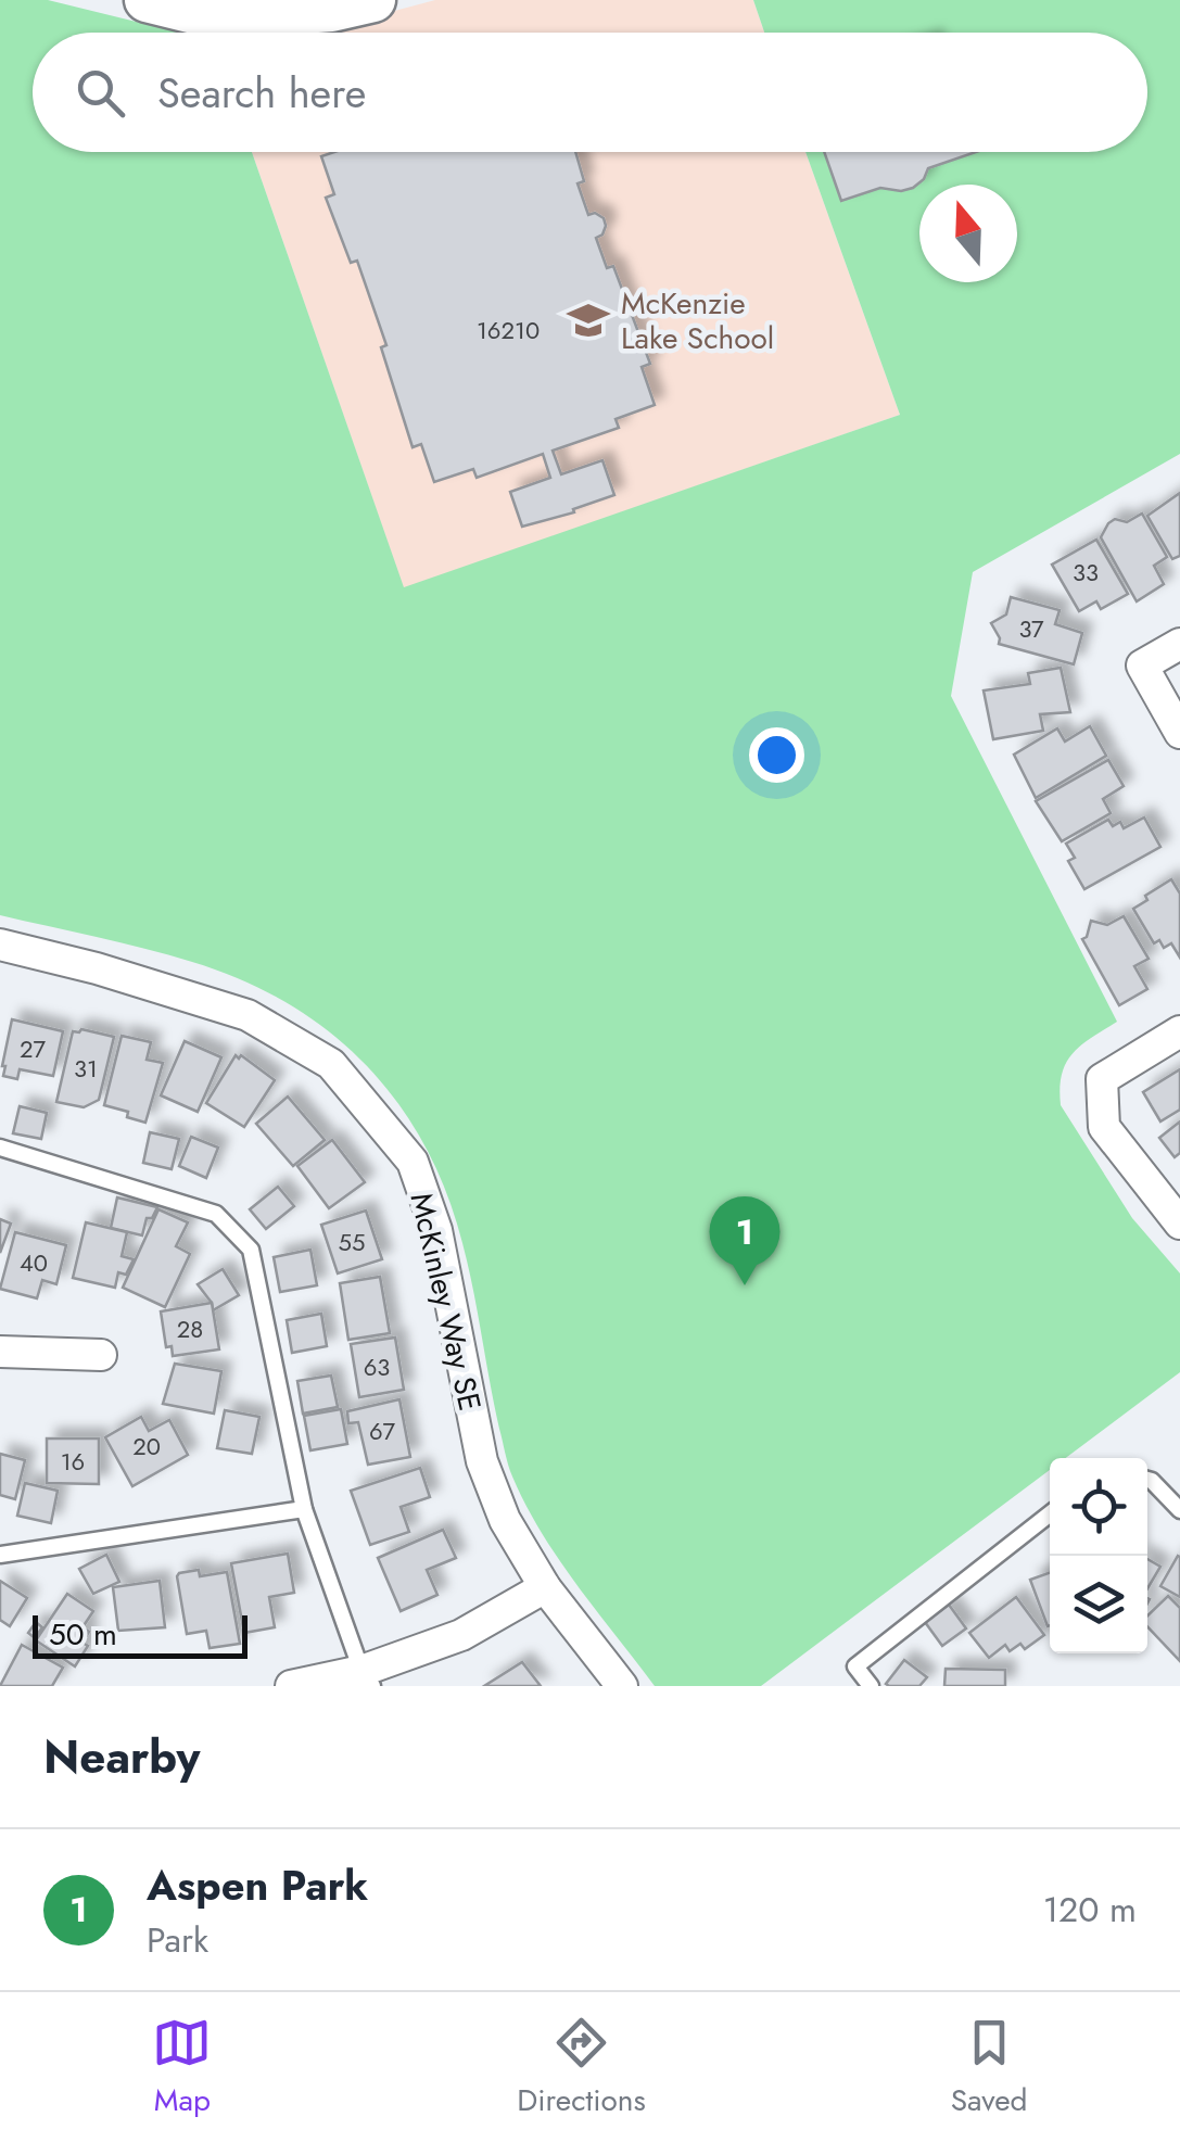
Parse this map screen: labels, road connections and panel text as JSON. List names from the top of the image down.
{
  "streets": {
    "street": ["McKinley Way SE"]
  },
  "places": {
    "school or university": ["McKenzie Lake School"]
  },
  "house_numbers": [
    "16210",
    "33",
    "37",
    "27",
    "31",
    "55",
    "40",
    "28",
    "63",
    "67",
    "20",
    "16"
  ],
  "scale_bar": "50 m",
  "north": "top",
  "page": {
    "search": "Search here",
    "pins": "1",
    "scale": "50 m",
    "heading": "Nearby",
    "list": [
      {
        "mark": "1",
        "name": "Aspen Park",
        "note": "Park",
        "value": "120 m"
      }
    ],
    "nav": ["Map", "Directions", "Saved"]
  }
}
